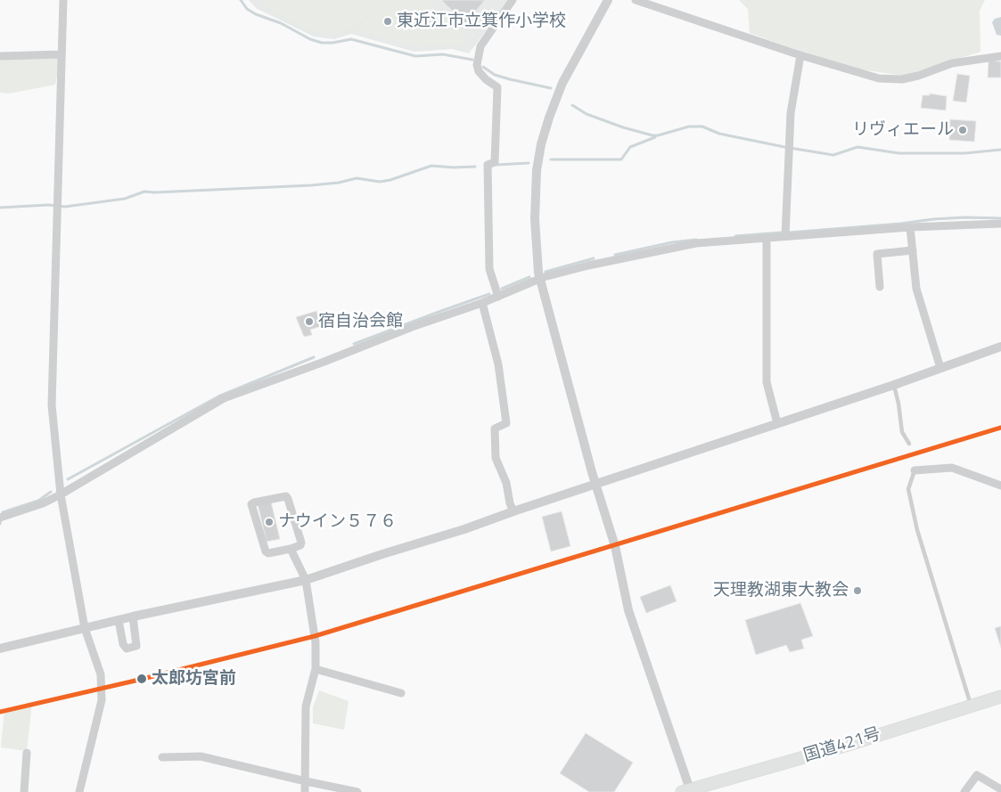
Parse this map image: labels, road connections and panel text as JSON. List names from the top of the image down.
{
  "streets": {
    "highway": ["国道421号"]
  },
  "places": [
    "東近江市立箕作小学校",
    "リヴィエール",
    "宿自治会館",
    "ナウイン５７６",
    "天理教湖東大教会",
    "太郎坊宮前"
  ]
}
